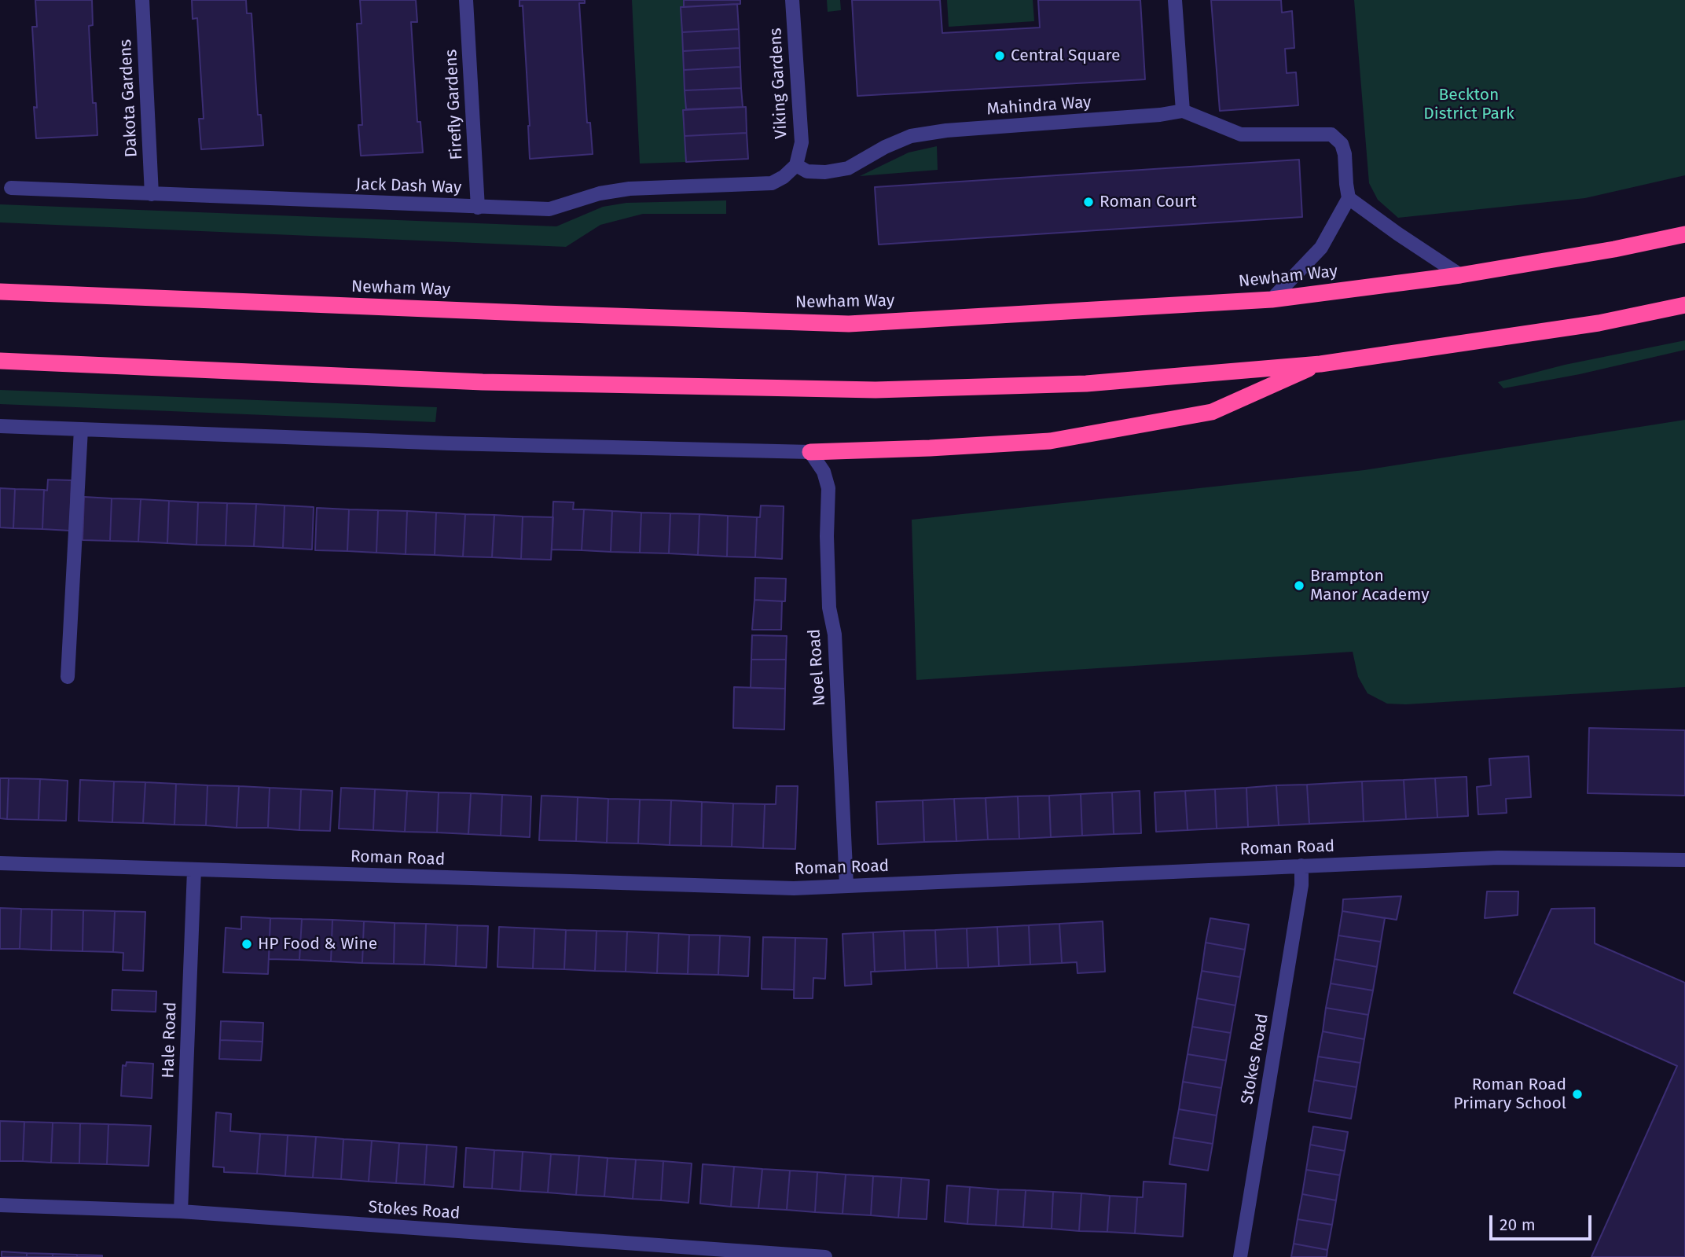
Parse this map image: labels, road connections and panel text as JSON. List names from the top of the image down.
{
  "streets": {
    "highway": ["Newham Way"],
    "street": [
      "Viking Gardens",
      "Dakota Gardens",
      "Firefly Gardens",
      "Mahindra Way",
      "Jack Dash Way",
      "Noel Road",
      "Roman Road",
      "Hale Road",
      "Stokes Road"
    ]
  },
  "crossings": [
    ["Viking Gardens", "Mahindra Way"],
    ["Viking Gardens", "Jack Dash Way"],
    ["Dakota Gardens", "Jack Dash Way"],
    ["Firefly Gardens", "Jack Dash Way"],
    ["Mahindra Way", "Jack Dash Way"],
    ["Noel Road", "Roman Road"],
    ["Roman Road", "Hale Road"],
    ["Roman Road", "Stokes Road"],
    ["Hale Road", "Stokes Road"]
  ],
  "parks": ["Beckton District Park"],
  "places": [
    "Central Square",
    "Roman Court",
    "Brampton Manor Academy",
    "HP Food & Wine",
    "Roman Road Primary School"
  ],
  "scale_bar": "20 m"
}
